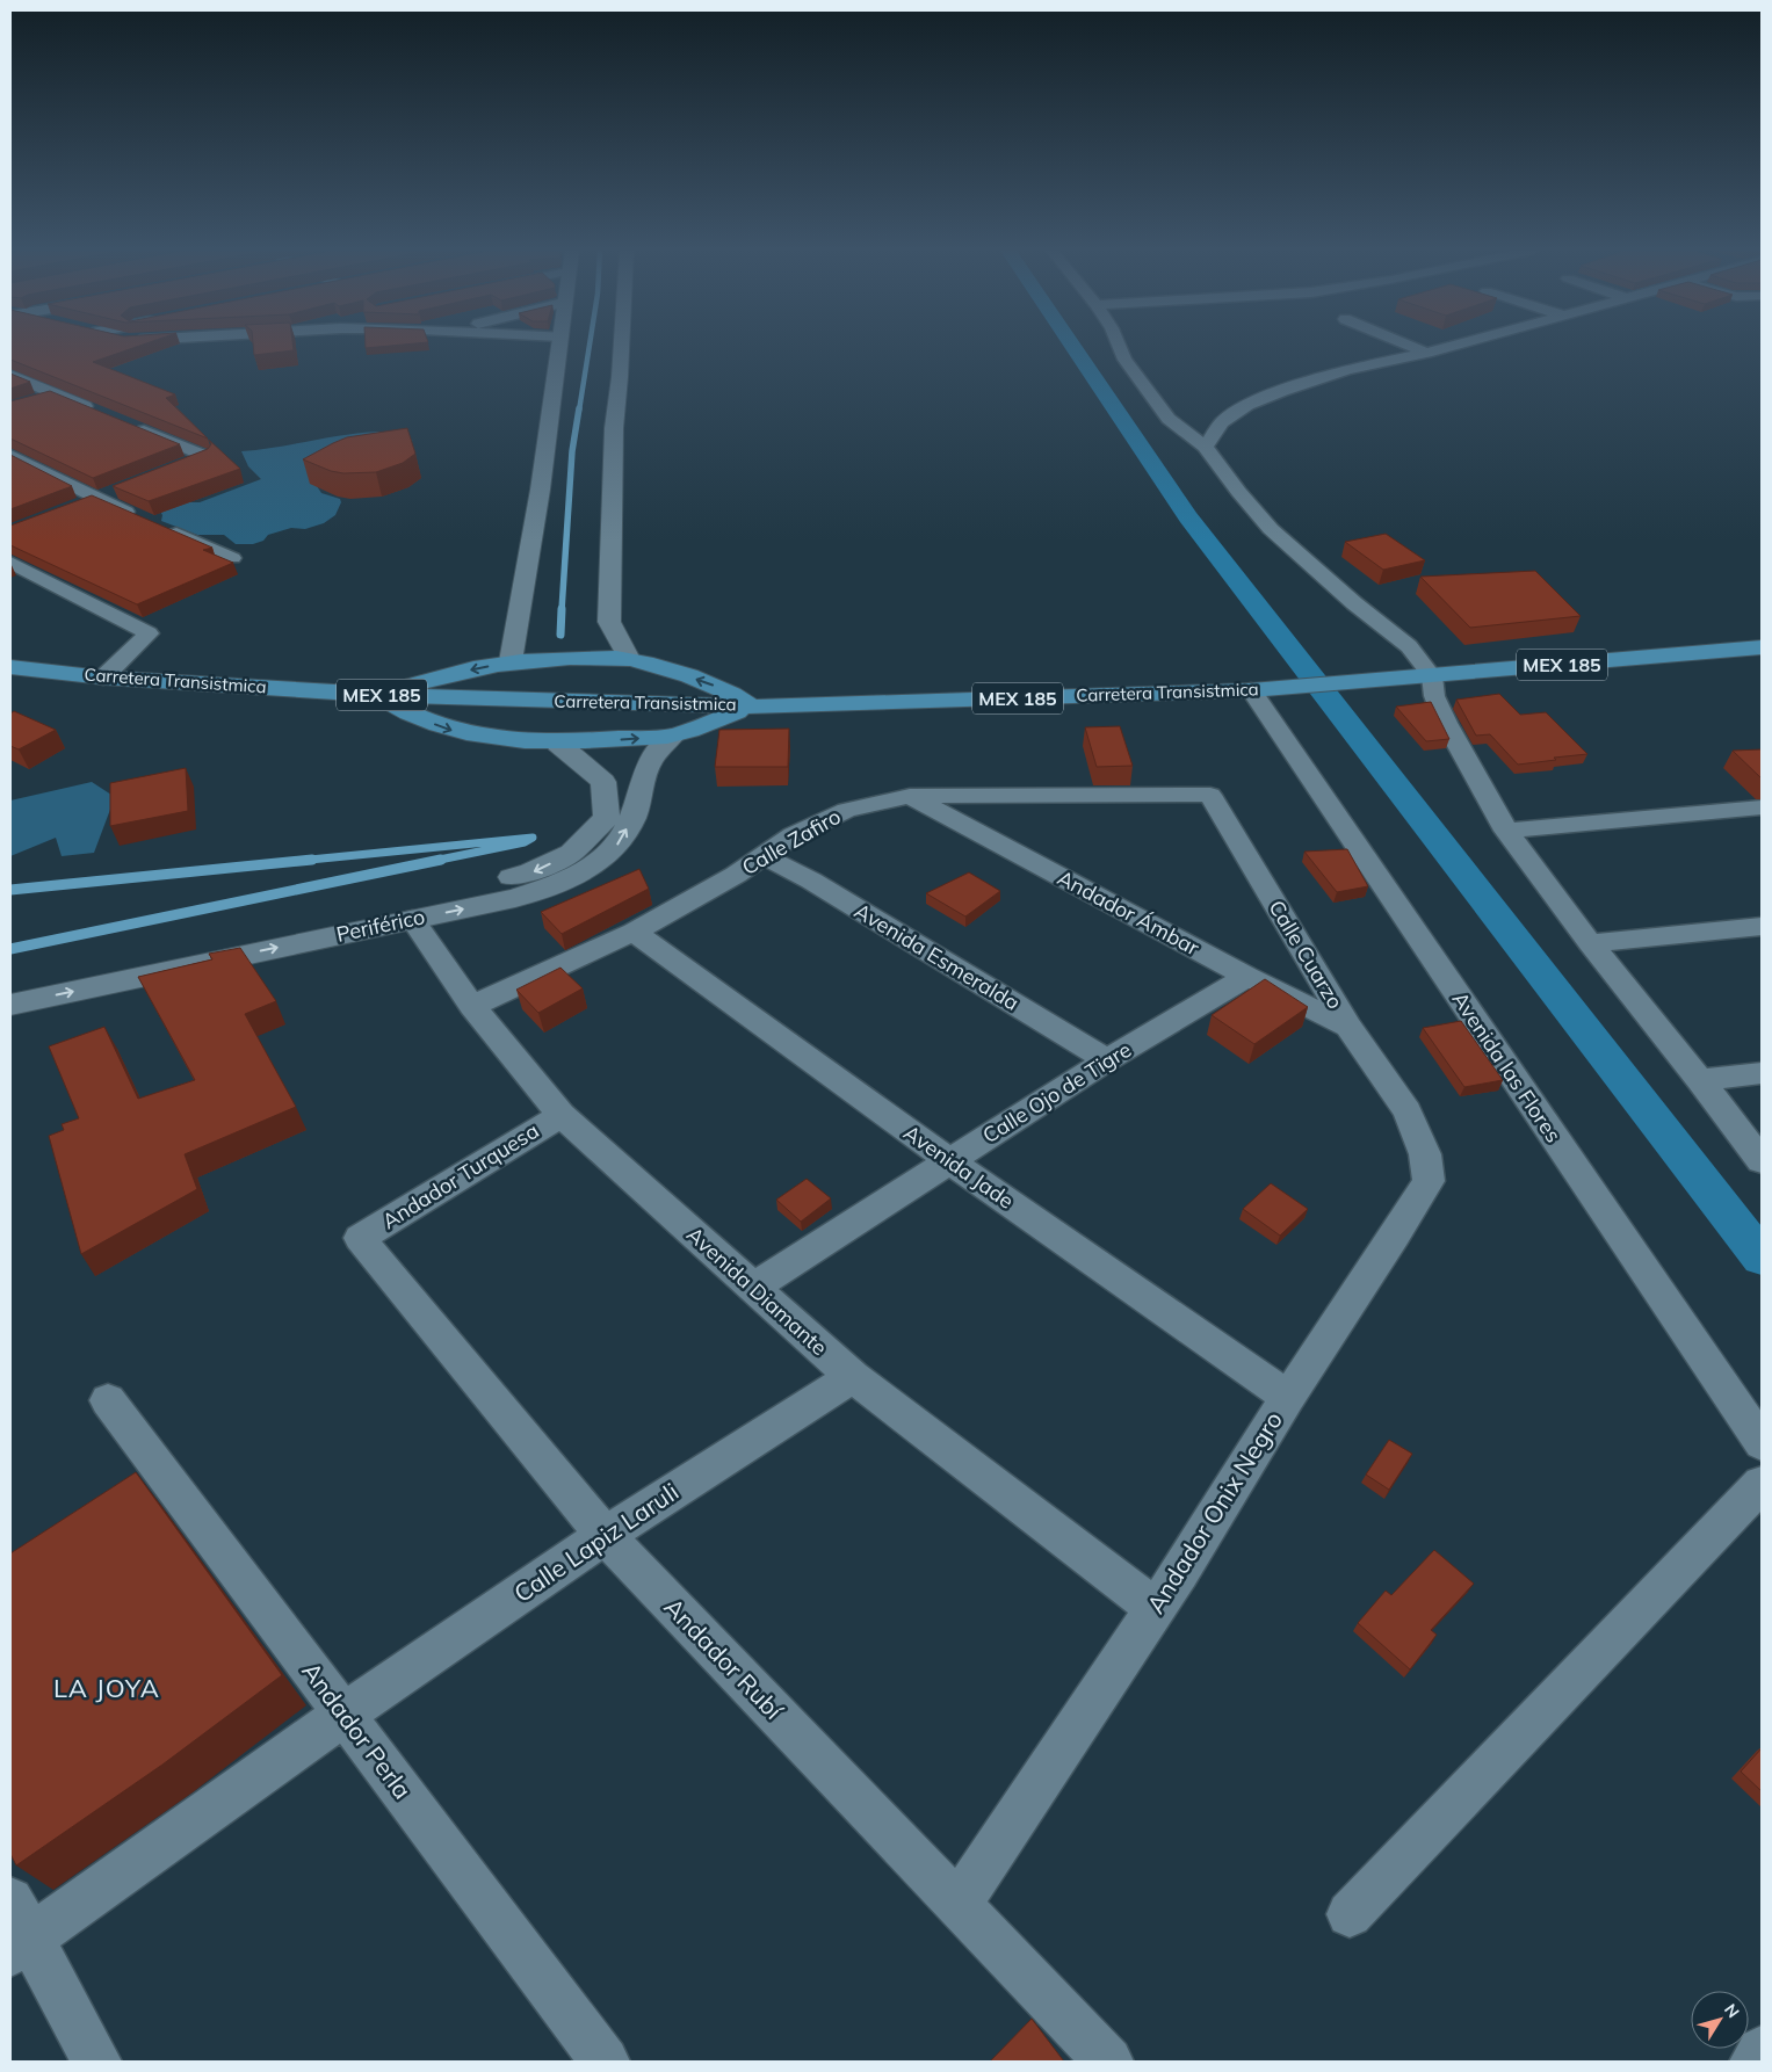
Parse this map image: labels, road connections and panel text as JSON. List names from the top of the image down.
{
  "streets": {
    "main road": ["MEX 185", "Carretera Transistmica"],
    "street": [
      "Calle Zafiro",
      "Andador Ámbar",
      "Periférico",
      "Calle Cuarzo",
      "Avenida Esmeralda",
      "Avenida las Flores",
      "Calle Ojo de Tigre",
      "Avenida Jade",
      "Andador Turquesa",
      "Avenida Diamante",
      "Andador Onix Negro",
      "Calle Lapiz Laruli",
      "Andador Rubí",
      "Andador Perla"
    ]
  },
  "crossings": [
    ["MEX 185", "Carretera Transistmica"],
    ["Carretera Transistmica", "Avenida las Flores"],
    ["Calle Zafiro", "Andador Ámbar"],
    ["Calle Zafiro", "Calle Cuarzo"],
    ["Calle Zafiro", "Avenida Esmeralda"],
    ["Calle Zafiro", "Avenida Jade"],
    ["Calle Zafiro", "Avenida Diamante"],
    ["Andador Ámbar", "Calle Cuarzo"],
    ["Andador Ámbar", "Calle Ojo de Tigre"],
    ["Periférico", "Avenida Diamante"],
    ["Calle Cuarzo", "Andador Onix Negro"],
    ["Avenida Esmeralda", "Calle Ojo de Tigre"],
    ["Calle Ojo de Tigre", "Avenida Jade"],
    ["Calle Ojo de Tigre", "Avenida Diamante"],
    ["Avenida Jade", "Andador Onix Negro"],
    ["Andador Turquesa", "Avenida Diamante"],
    ["Andador Turquesa", "Andador Rubí"],
    ["Avenida Diamante", "Andador Onix Negro"],
    ["Avenida Diamante", "Calle Lapiz Laruli"],
    ["Andador Onix Negro", "Andador Rubí"],
    ["Calle Lapiz Laruli", "Andador Rubí"],
    ["Calle Lapiz Laruli", "Andador Perla"]
  ],
  "districts": ["LA JOYA"],
  "north": "top right"
}
